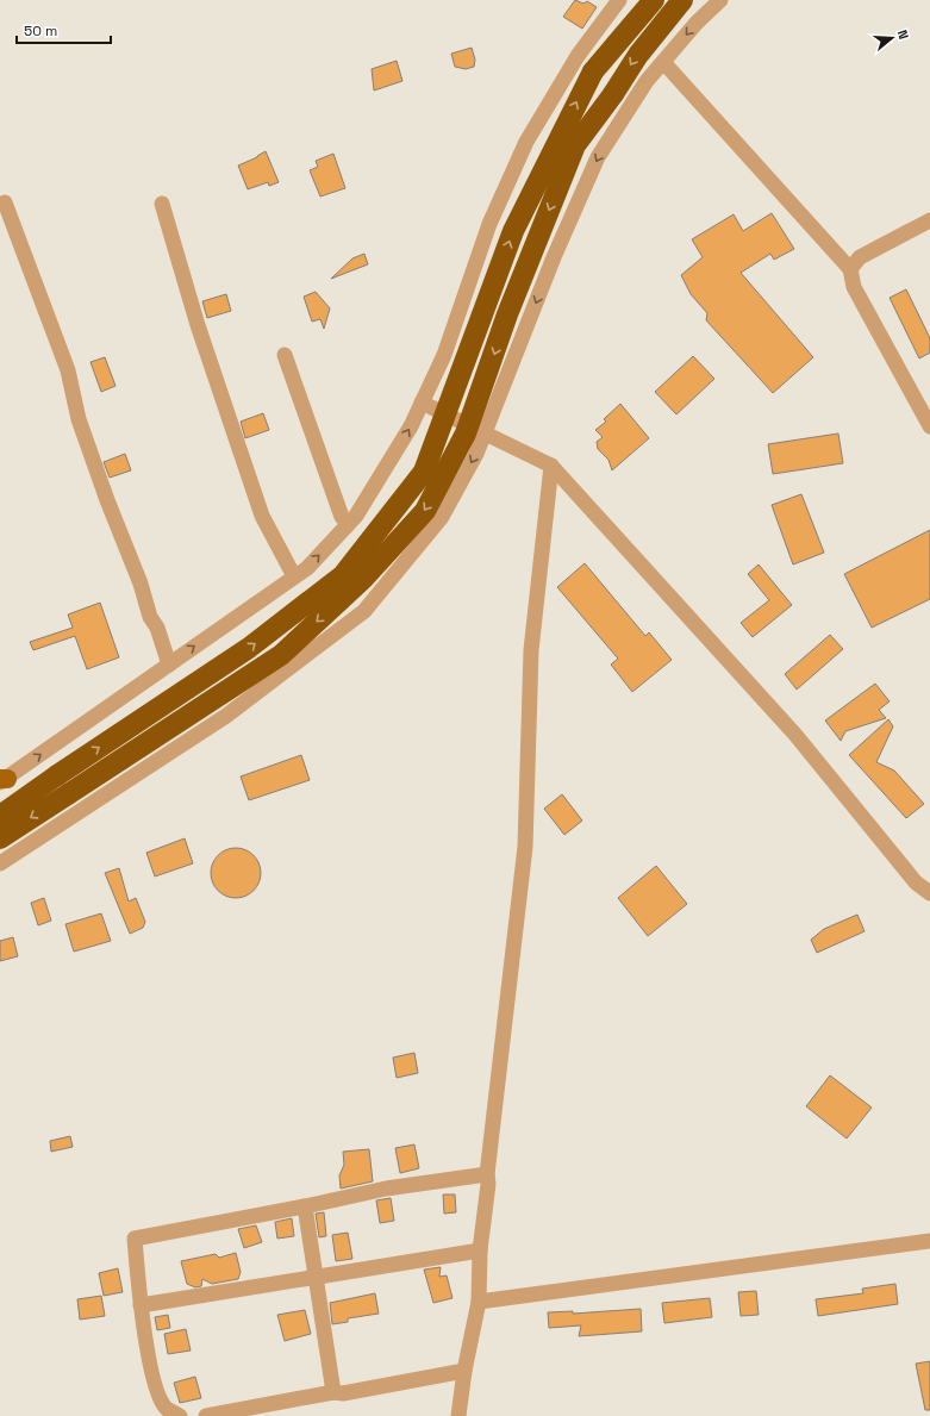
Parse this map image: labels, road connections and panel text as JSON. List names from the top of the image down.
{
  "scale_bar": "50 m",
  "north": "right"
}
